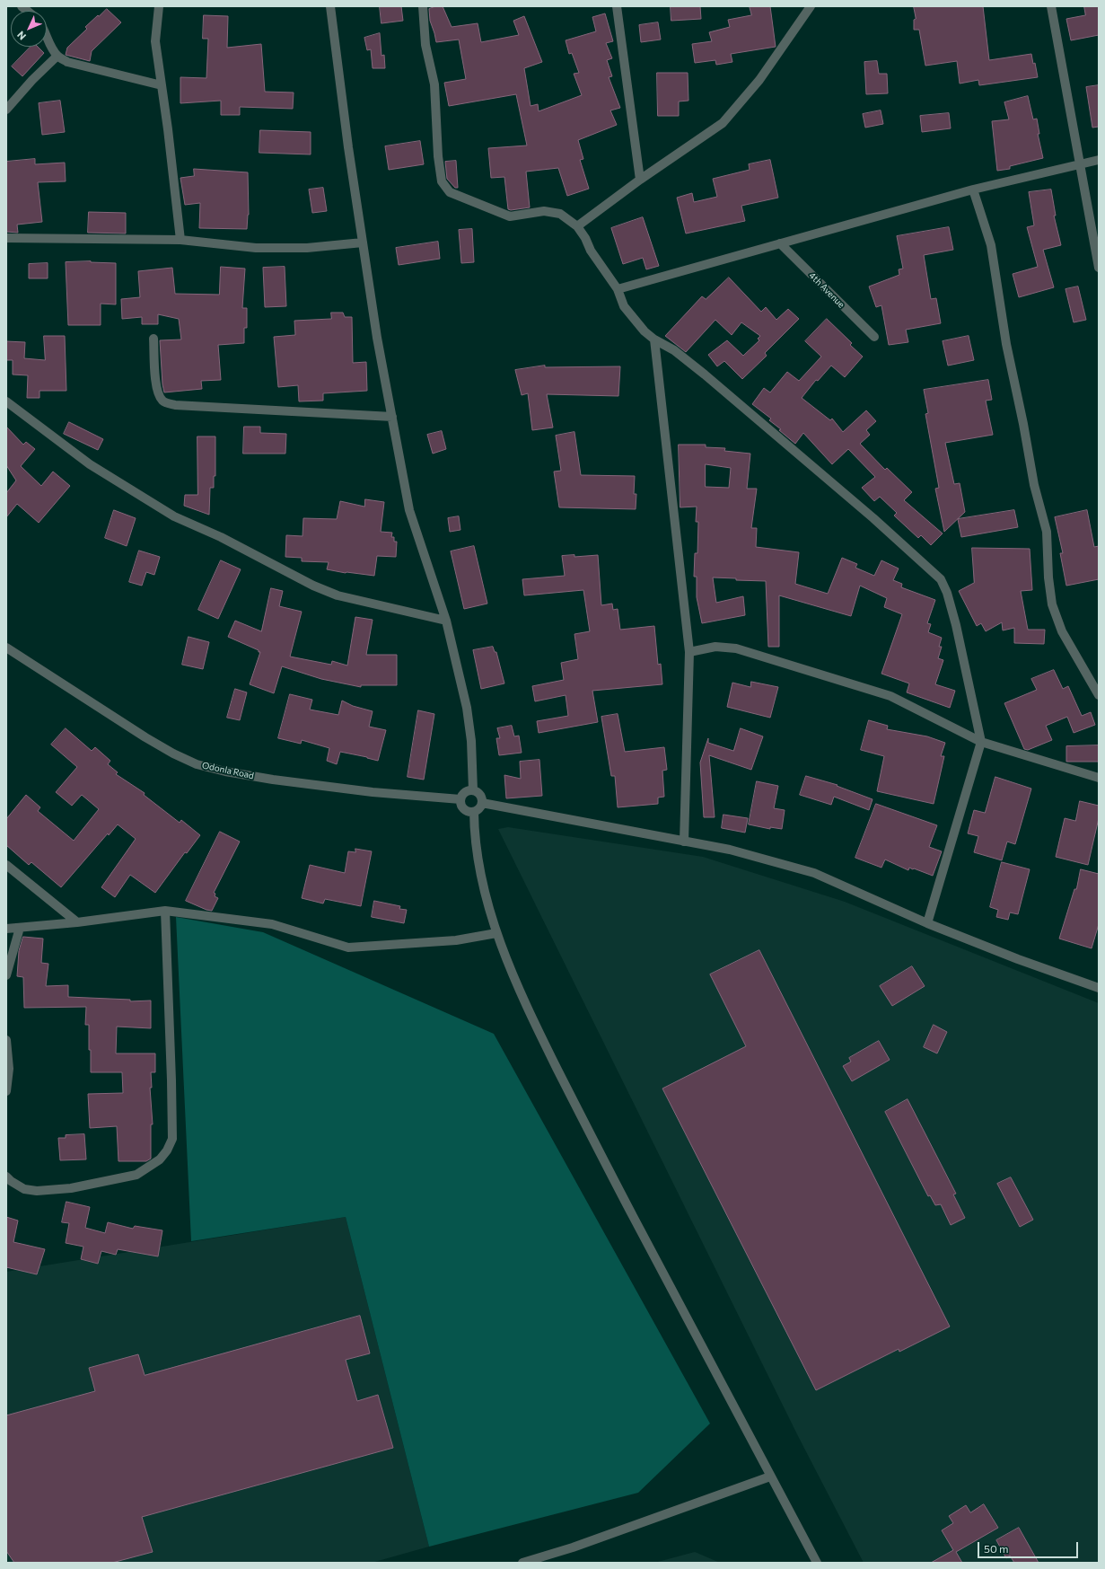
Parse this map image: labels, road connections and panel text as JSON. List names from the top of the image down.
{
  "streets": {
    "street": ["4th Avenue", "Odonla Road"]
  },
  "scale_bar": "50 m",
  "north": "bottom left"
}
